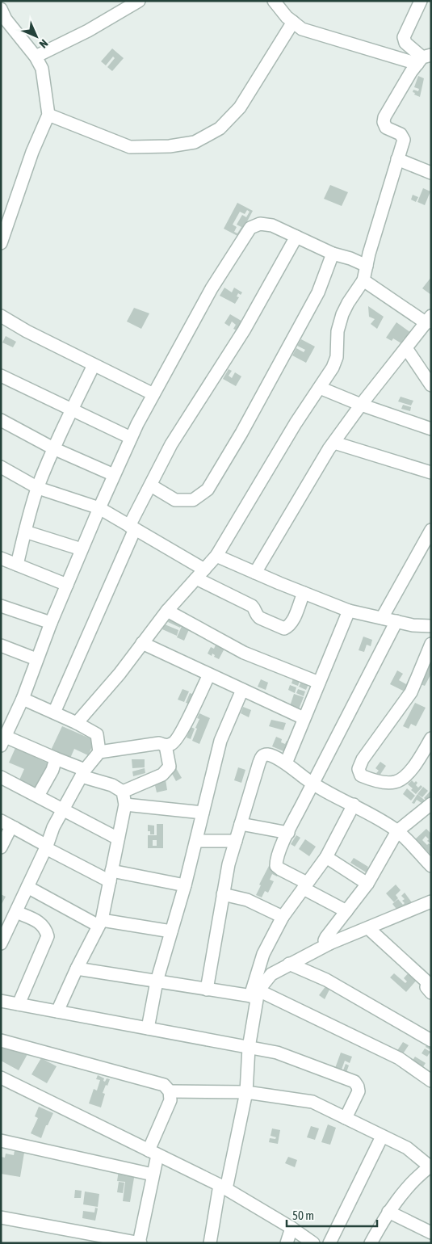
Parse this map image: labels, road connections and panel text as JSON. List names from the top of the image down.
{
  "scale_bar": "50 m",
  "north": "bottom right"
}
